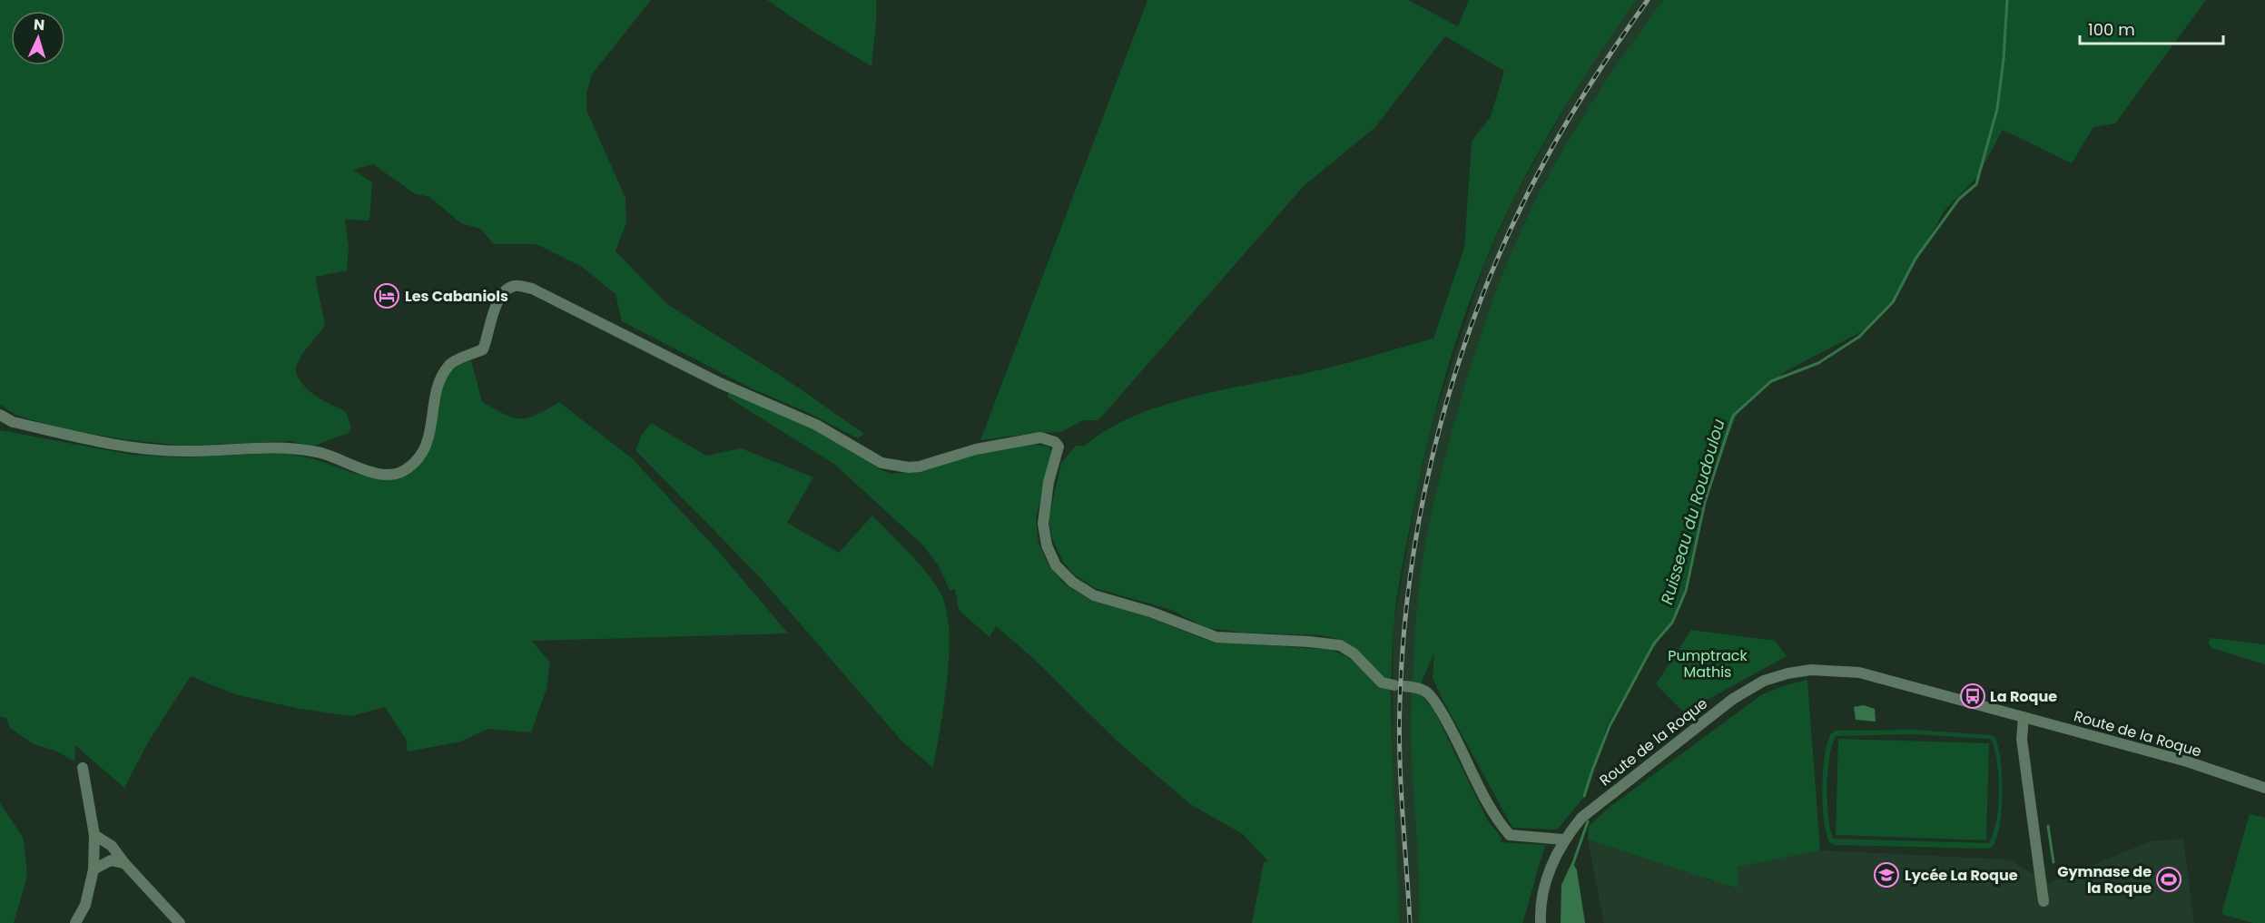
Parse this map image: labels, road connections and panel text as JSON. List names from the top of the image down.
{
  "streets": {
    "street": ["Route de la Roque"]
  },
  "water": ["Ruisseau du Roudoulou"],
  "parks": ["Pumptrack Mathis"],
  "places": {
    "hotel": ["Les Cabaniols"],
    "bus stop": ["La Roque"],
    "school or university": ["Lycée La Roque"],
    "sports": ["Gymnase de la Roque"]
  },
  "scale_bar": "100 m",
  "north": "top"
}
